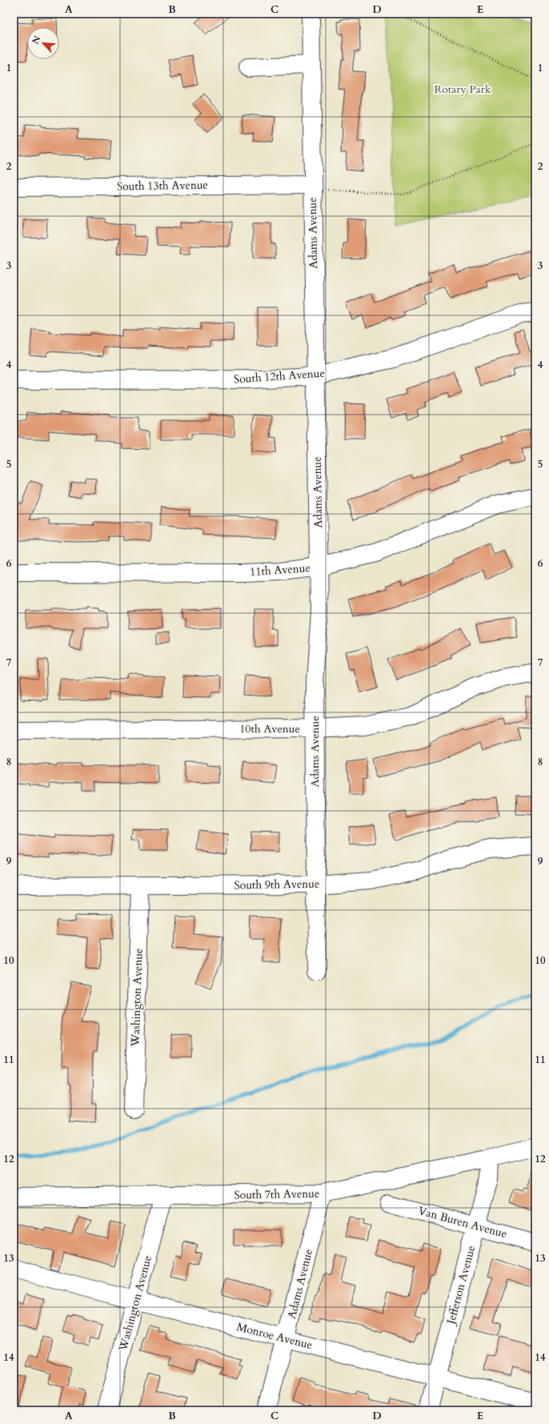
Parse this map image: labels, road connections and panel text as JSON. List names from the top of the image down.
{
  "streets": {
    "street": [
      "South 13th Avenue",
      "Adams Avenue",
      "South 12th Avenue",
      "11th Avenue",
      "10th Avenue",
      "South 9th Avenue",
      "Washington Avenue",
      "South 7th Avenue",
      "Van Buren Avenue",
      "Jefferson Avenue",
      "Monroe Avenue"
    ]
  },
  "crossings": [
    ["South 13th Avenue", "Adams Avenue"],
    ["Adams Avenue", "South 12th Avenue"],
    ["Adams Avenue", "11th Avenue"],
    ["Adams Avenue", "10th Avenue"],
    ["Adams Avenue", "South 9th Avenue"],
    ["Adams Avenue", "South 7th Avenue"],
    ["Adams Avenue", "Monroe Avenue"],
    ["South 9th Avenue", "Washington Avenue"],
    ["Washington Avenue", "South 7th Avenue"],
    ["Washington Avenue", "Monroe Avenue"],
    ["South 7th Avenue", "Jefferson Avenue"],
    ["Van Buren Avenue", "Jefferson Avenue"],
    ["Jefferson Avenue", "Monroe Avenue"]
  ],
  "parks": ["Rotary Park"],
  "north": "top left",
  "grid": {
    "columns": [
      "A",
      "B",
      "C",
      "D",
      "E"
    ],
    "rows": [
      "1",
      "2",
      "3",
      "4",
      "5",
      "6",
      "7",
      "8",
      "9",
      "10",
      "11",
      "12",
      "13",
      "14"
    ]
  }
}
